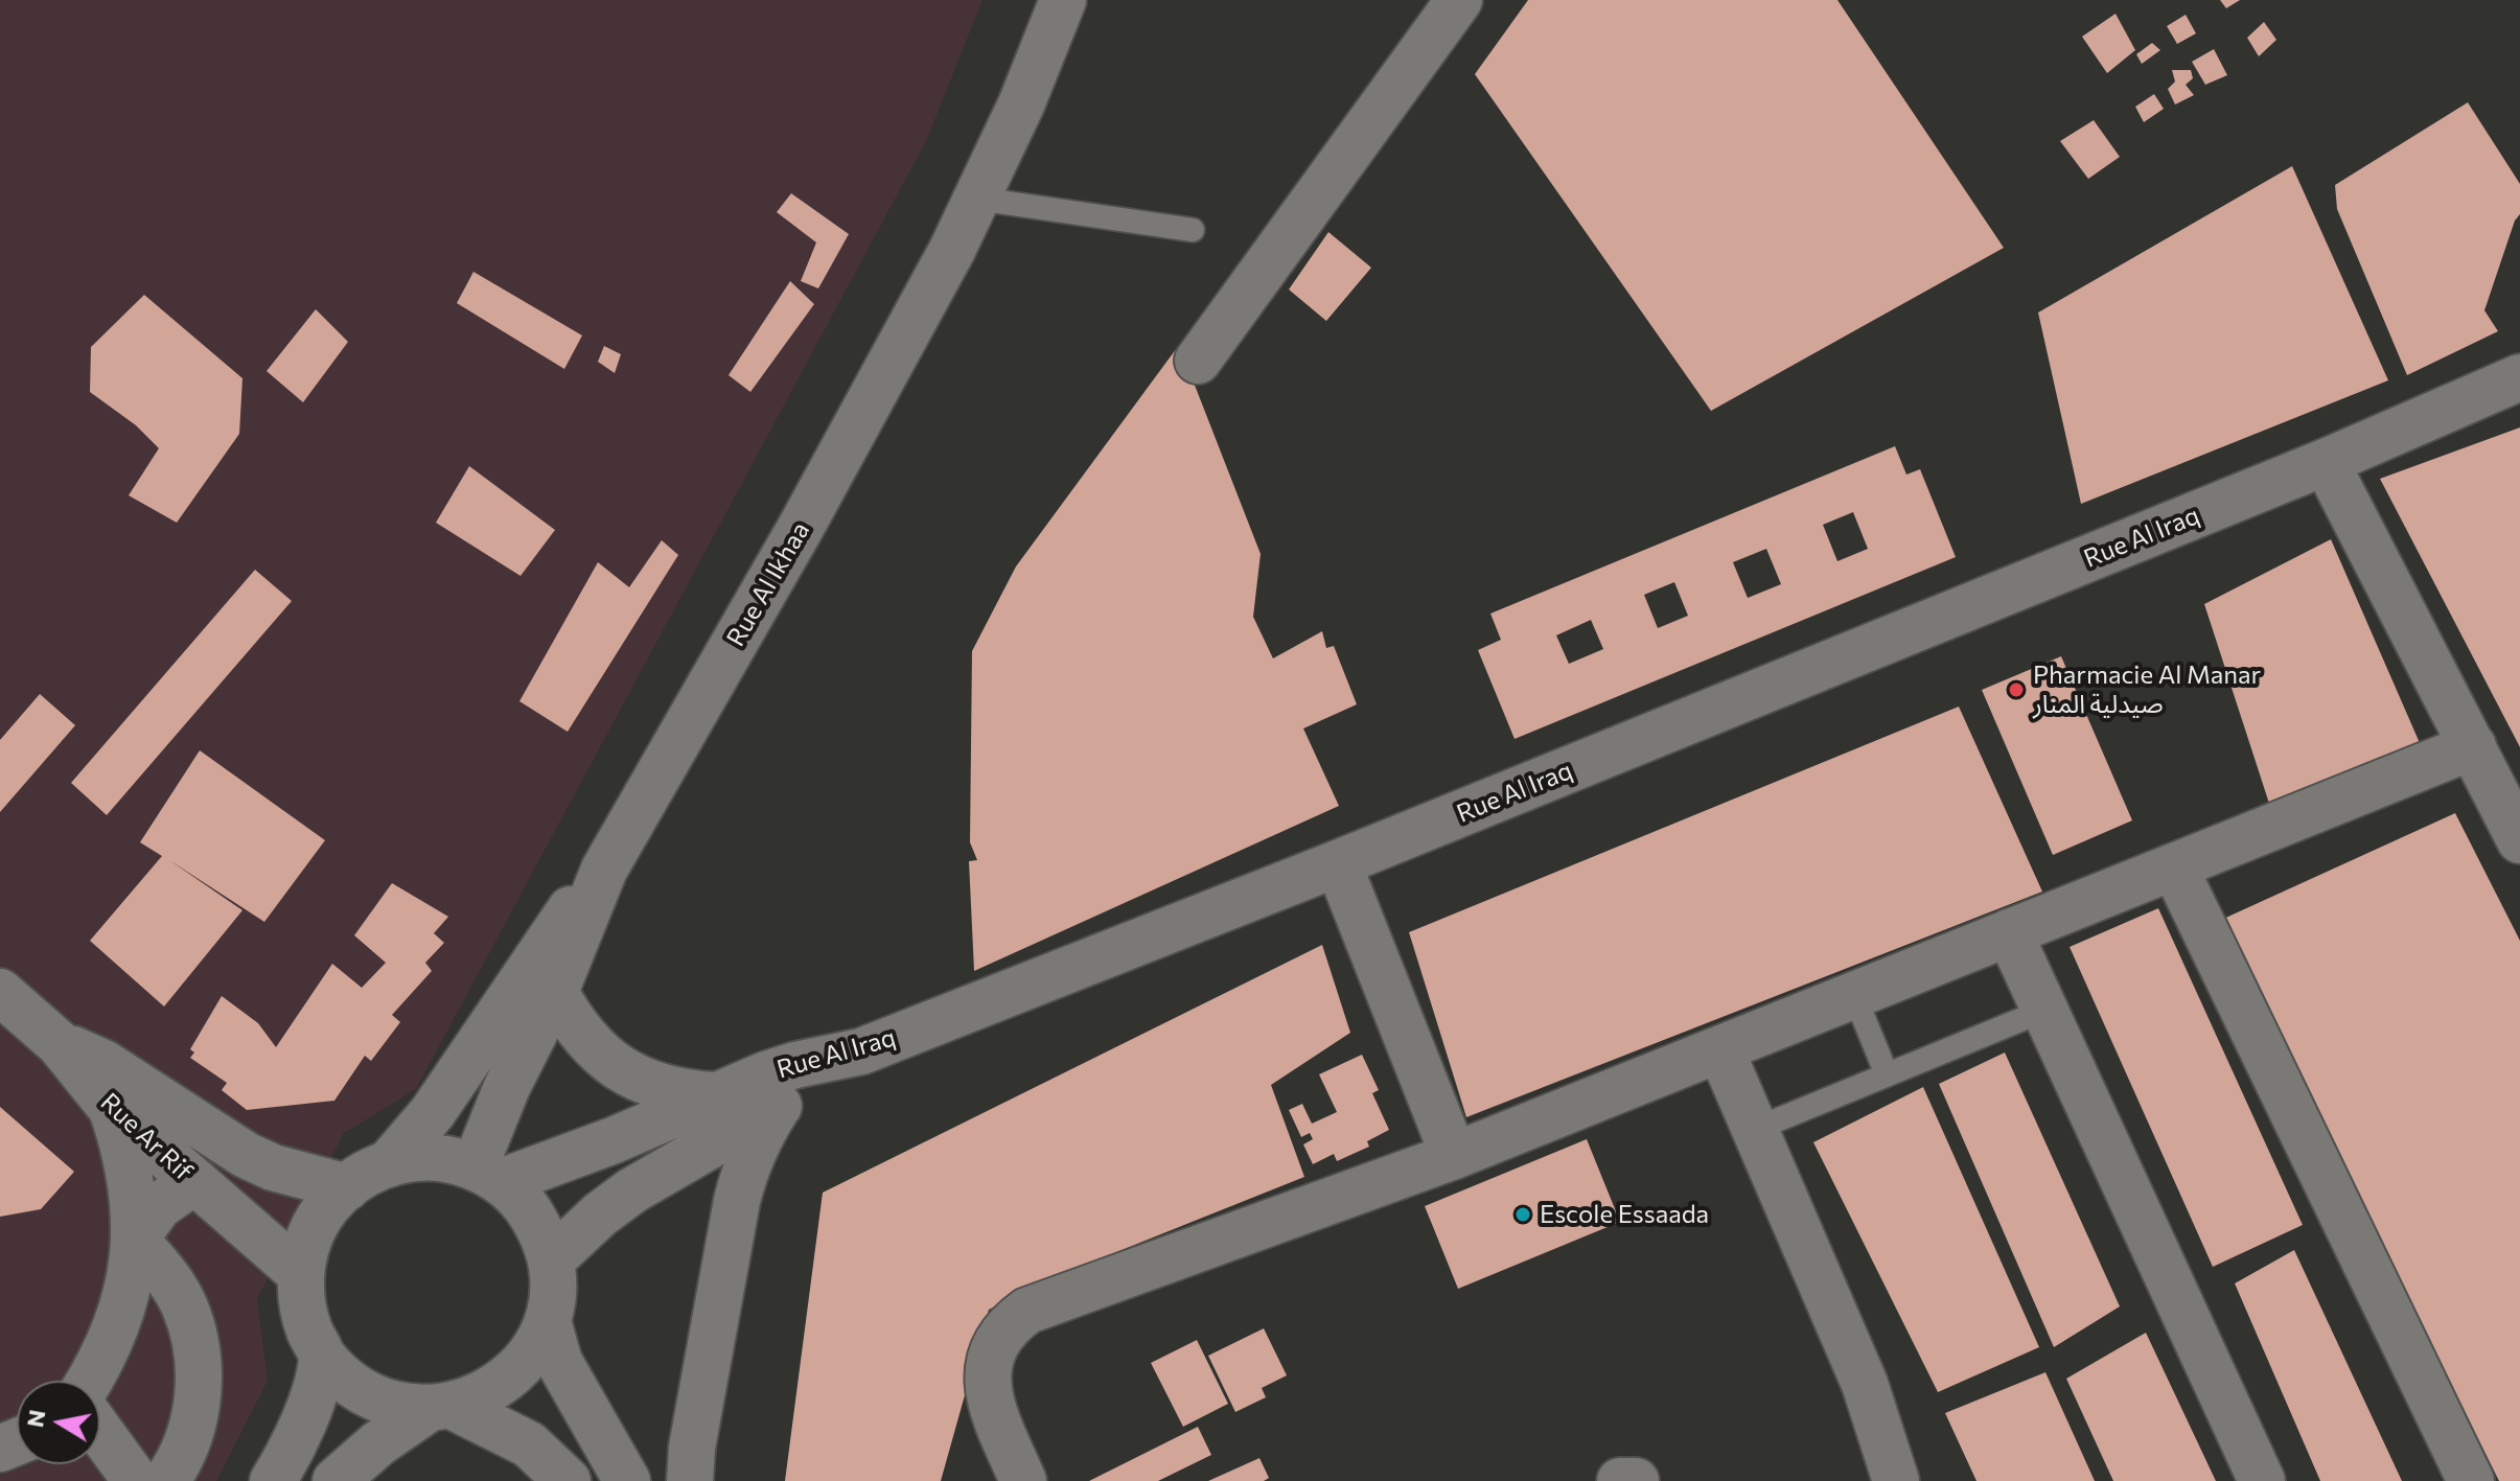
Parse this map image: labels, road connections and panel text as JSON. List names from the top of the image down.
{
  "streets": {
    "street": ["Rue Al Iraq", "Rue Al Ikhaa", "Rue Ar Rif"]
  },
  "crossings": [
    ["Rue Al Iraq", "Rue Al Ikhaa"],
    ["Rue Al Iraq", "Rue Ar Rif"],
    ["Rue Al Ikhaa", "Rue Ar Rif"]
  ],
  "places": ["Pharmacie Al Manar صيدلية المنار", "Escole Essaada"],
  "north": "left"
}
